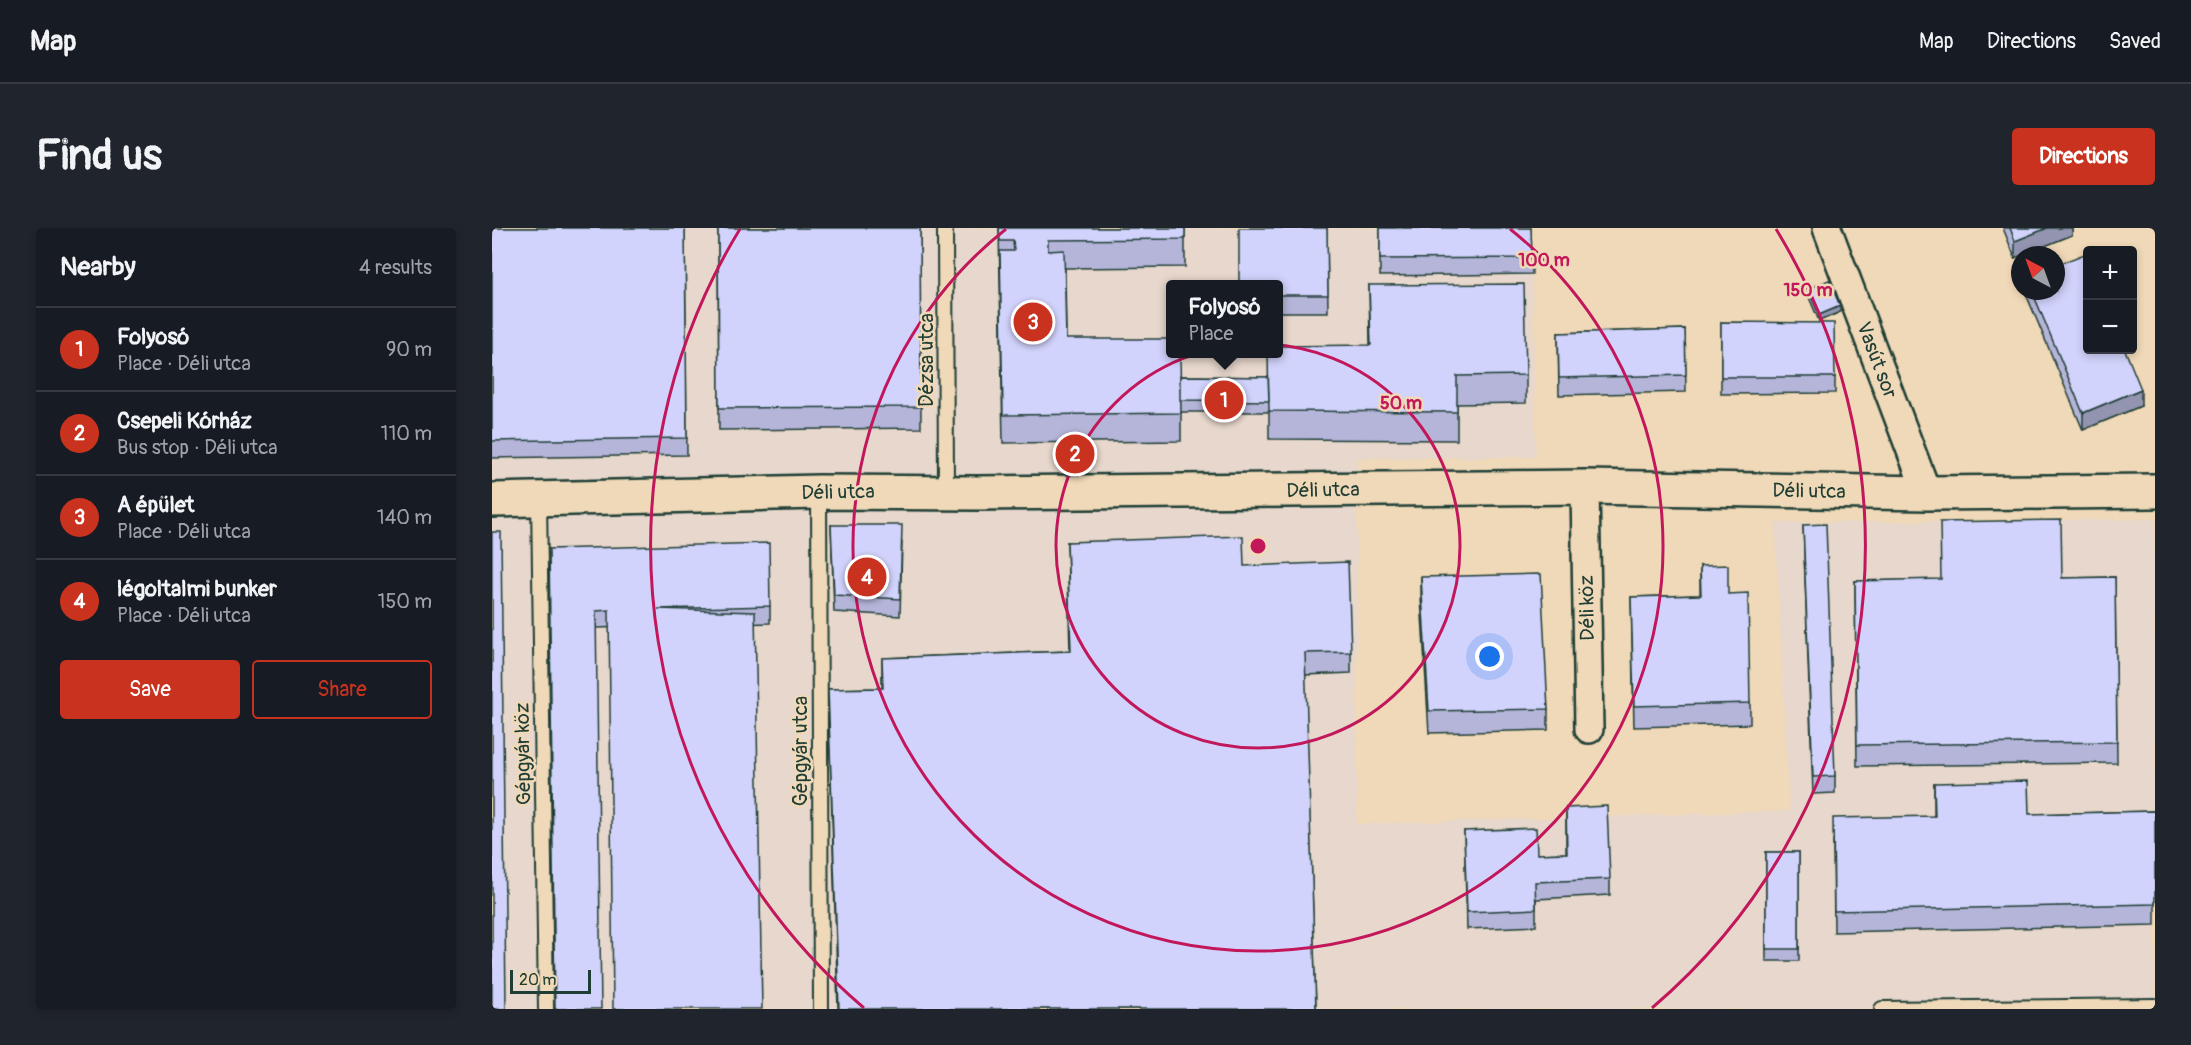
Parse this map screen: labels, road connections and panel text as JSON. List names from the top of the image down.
{
  "streets": {
    "street": ["Vasút sor", "Déli utca", "Déli köz"],
    "lane": ["Dézsa utca", "Gépgyár utca", "Gépgyár köz"]
  },
  "crossings": [
    ["Dézsa utca", "Déli utca"],
    ["Vasút sor", "Déli utca"],
    ["Déli utca", "Déli köz"],
    ["Déli utca", "Gépgyár utca"],
    ["Déli utca", "Gépgyár köz"]
  ],
  "scale_bar": "20 m",
  "north": "top left",
  "page": {
    "header": "Map",
    "nav": ["Map", "Directions", "Saved"],
    "buttons": [
      "Directions",
      ["Save", "Share"]
    ],
    "title": "Find us",
    "heading": ["Nearby", "4 results"],
    "map_buttons": ["+", "−"],
    "popup": ["Folyosó", "Place"],
    "pins": [
      "3",
      "1",
      "2",
      "4"
    ],
    "list": [
      {
        "mark": "1",
        "name": "Folyosó",
        "note": "Place · Déli utca",
        "value": "90 m"
      },
      {
        "mark": "2",
        "name": "Csepeli Kórház",
        "note": "Bus stop · Déli utca",
        "value": "110 m"
      },
      {
        "mark": "3",
        "name": "A épület",
        "note": "Place · Déli utca",
        "value": "140 m"
      },
      {
        "mark": "4",
        "name": "légoltalmi bunker",
        "note": "Place · Déli utca",
        "value": "150 m"
      }
    ],
    "scale": "20 m"
  },
  "rings": ["100 m", "150 m", "50 m"]
}
